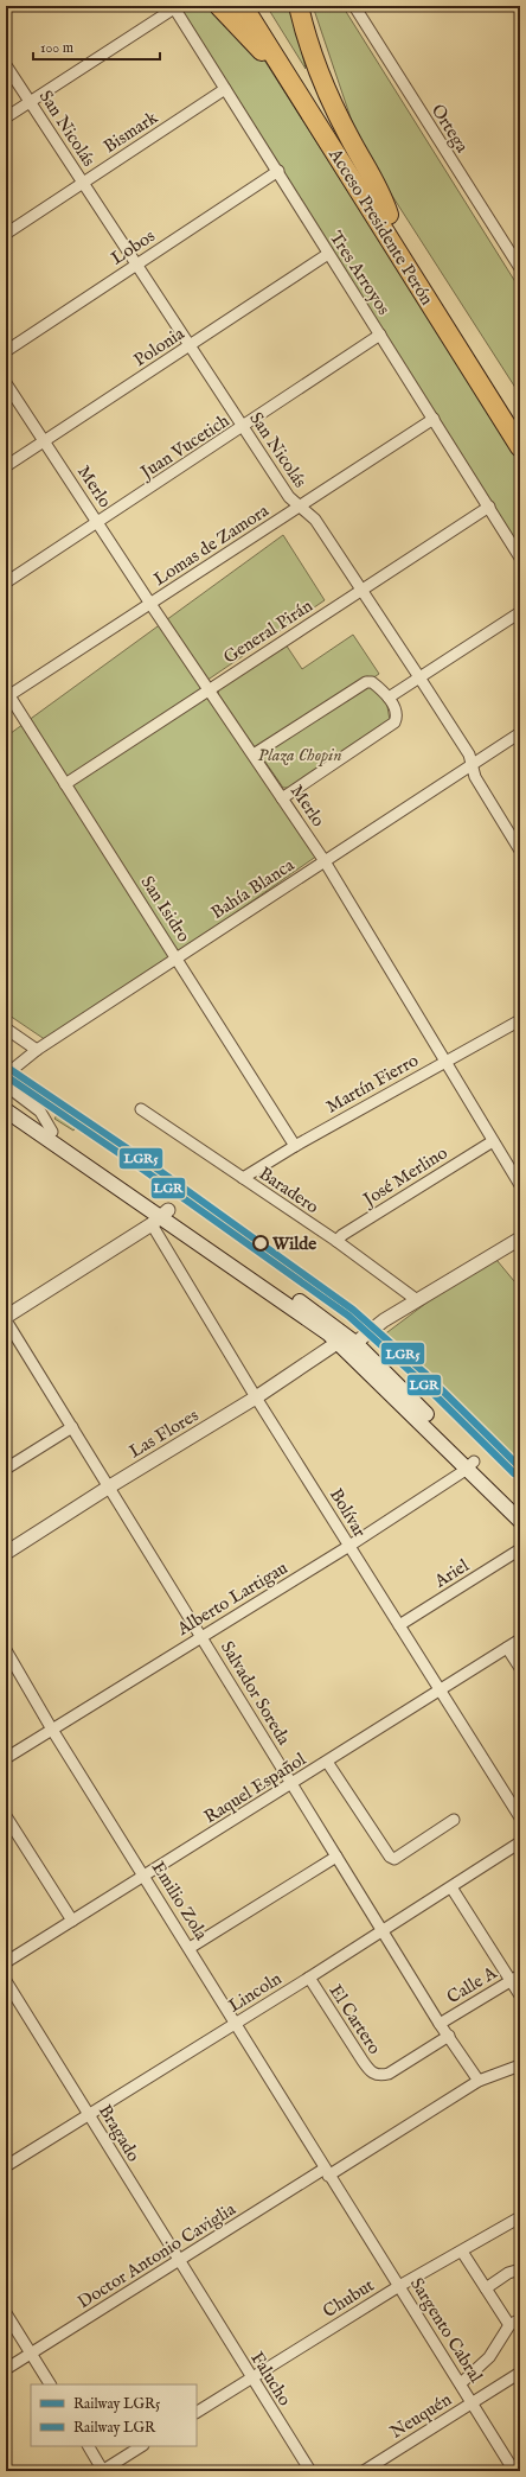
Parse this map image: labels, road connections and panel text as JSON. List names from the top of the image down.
{
  "streets": {
    "highway": ["Acceso Presidente Perón"],
    "street": [
      "San Nicolás",
      "Ortega",
      "Bismark",
      "Lobos",
      "Tres Arroyos",
      "Polonia",
      "Juan Vucetich",
      "Merlo",
      "Lomas de Zamora",
      "General Pirán",
      "Bahía Blanca",
      "San Isidro",
      "Martín Fierro",
      "José Merlino",
      "Baradero",
      "Las Flores",
      "Bolívar",
      "Ariel",
      "Alberto Lartigau",
      "Salvador Soreda",
      "Raquel Español",
      "Emilio Zola",
      "Calle A",
      "Lincoln",
      "El Cartero",
      "Bragado",
      "Doctor Antonio Caviglia",
      "Chubut",
      "Sargento Cabral",
      "Falucho",
      "Neuquén"
    ]
  },
  "crossings": [
    ["San Nicolás", "Bismark"],
    ["San Nicolás", "Lobos"],
    ["San Nicolás", "Polonia"],
    ["San Nicolás", "Juan Vucetich"],
    ["San Nicolás", "Lomas de Zamora"],
    ["San Nicolás", "General Pirán"],
    ["San Nicolás", "Bahía Blanca"],
    ["Bismark", "Tres Arroyos"],
    ["Lobos", "Tres Arroyos"],
    ["Tres Arroyos", "Polonia"],
    ["Tres Arroyos", "Juan Vucetich"],
    ["Tres Arroyos", "Lomas de Zamora"],
    ["Tres Arroyos", "General Pirán"],
    ["Polonia", "Merlo"],
    ["Juan Vucetich", "Merlo"],
    ["Merlo", "Lomas de Zamora"],
    ["Merlo", "General Pirán"],
    ["Merlo", "Bahía Blanca"],
    ["Merlo", "Martín Fierro"],
    ["Merlo", "José Merlino"],
    ["Lomas de Zamora", "San Isidro"],
    ["General Pirán", "San Isidro"],
    ["Bahía Blanca", "San Isidro"],
    ["San Isidro", "Martín Fierro"],
    ["Martín Fierro", "Baradero"],
    ["José Merlino", "Baradero"],
    ["Las Flores", "Bolívar"],
    ["Las Flores", "Salvador Soreda"],
    ["Bolívar", "Ariel"],
    ["Bolívar", "Alberto Lartigau"],
    ["Bolívar", "Raquel Español"],
    ["Alberto Lartigau", "Salvador Soreda"],
    ["Alberto Lartigau", "Emilio Zola"],
    ["Salvador Soreda", "Raquel Español"],
    ["Salvador Soreda", "Calle A"],
    ["Salvador Soreda", "Lincoln"],
    ["Salvador Soreda", "El Cartero"],
    ["Salvador Soreda", "Doctor Antonio Caviglia"],
    ["Raquel Español", "Emilio Zola"],
    ["Emilio Zola", "Lincoln"],
    ["Emilio Zola", "Doctor Antonio Caviglia"],
    ["Emilio Zola", "Sargento Cabral"],
    ["Lincoln", "El Cartero"],
    ["Lincoln", "Bragado"],
    ["Bragado", "Doctor Antonio Caviglia"],
    ["Bragado", "Falucho"],
    ["Chubut", "Sargento Cabral"],
    ["Chubut", "Falucho"],
    ["Sargento Cabral", "Neuquén"]
  ],
  "parks": ["Plaza Chopin"],
  "places": ["Wilde"],
  "lines": ["rail line LGR5", "rail line LGR"],
  "legend": ["Railway LGR5", "Railway LGR"],
  "scale_bar": "100 m"
}
